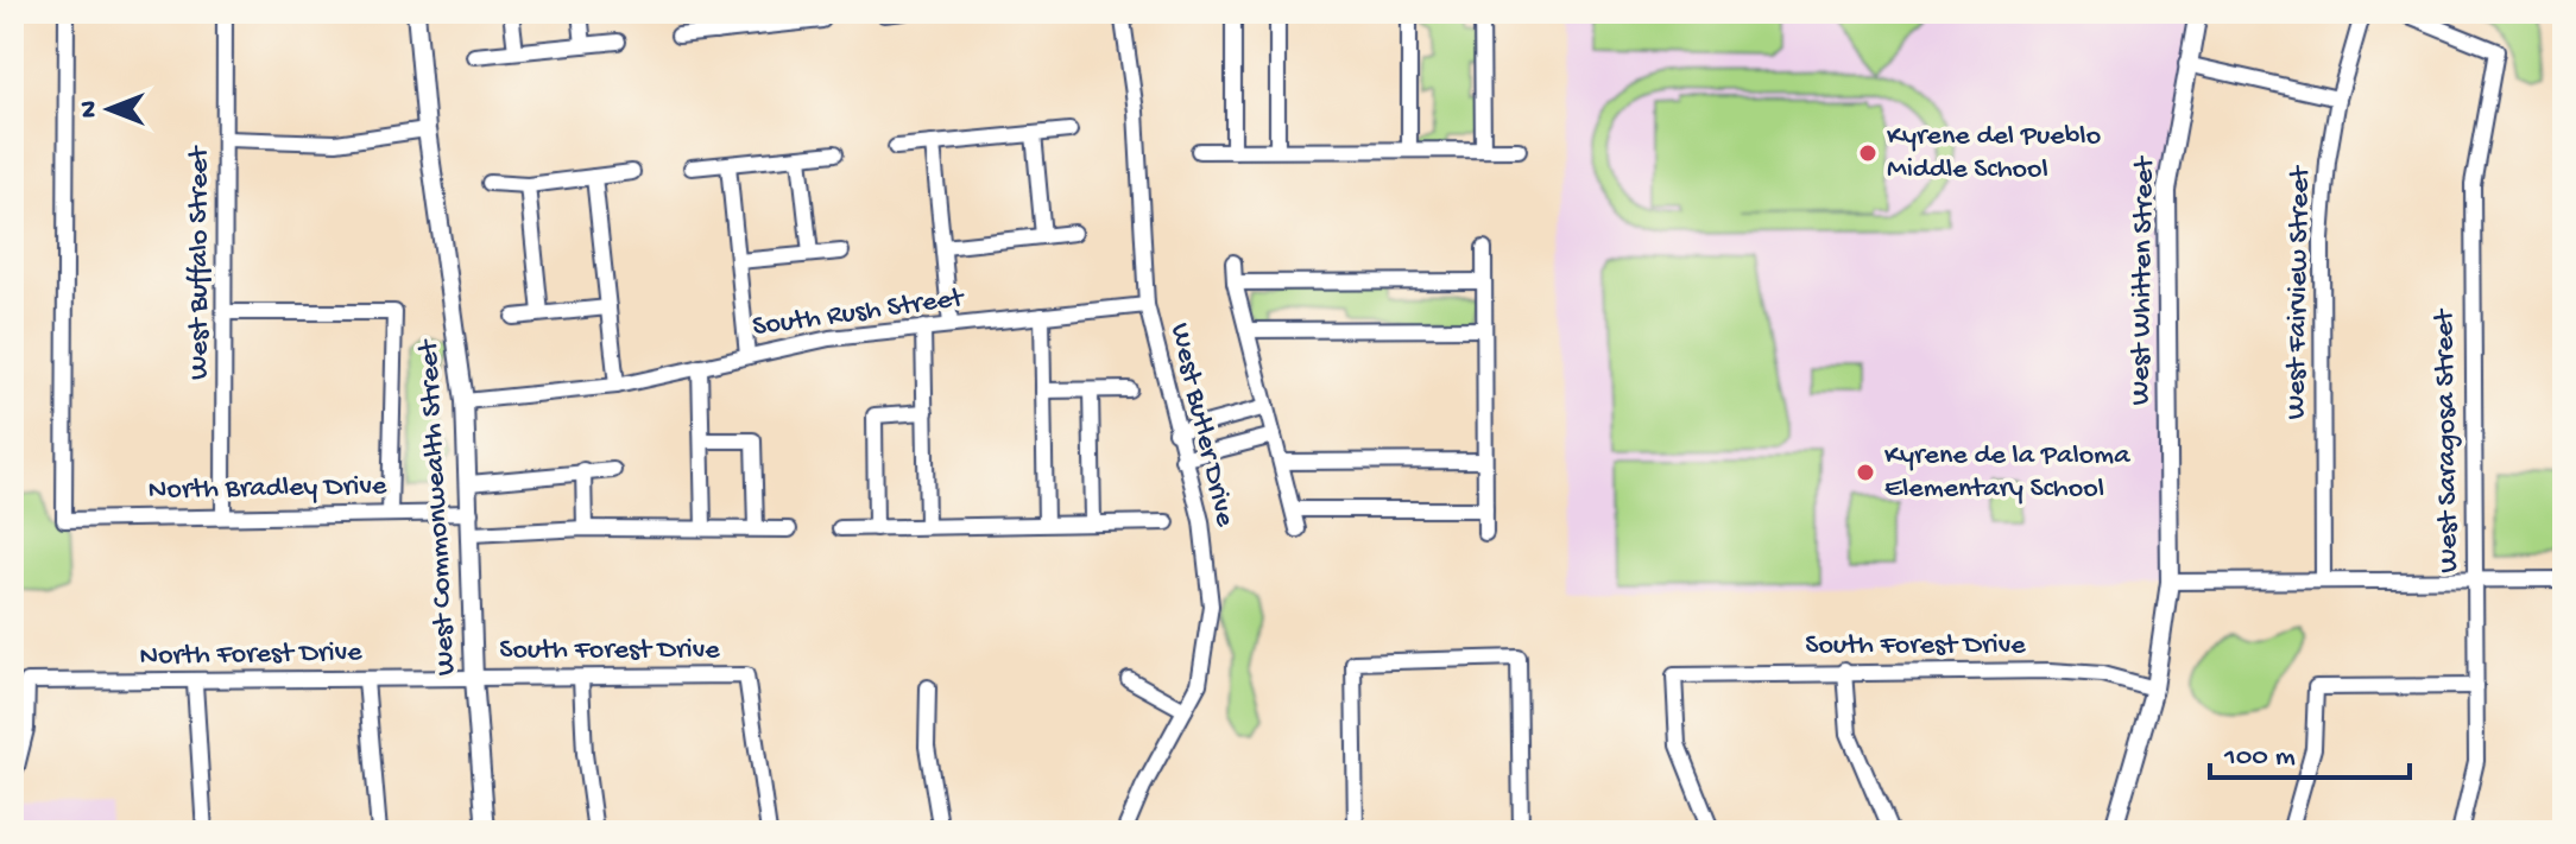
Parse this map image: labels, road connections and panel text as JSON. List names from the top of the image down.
{
  "streets": {
    "street": [
      "West Buffalo Street",
      "West Whitten Street",
      "West Fairview Street",
      "South Rush Street",
      "West Butler Drive",
      "West Saragosa Street",
      "North Bradley Drive",
      "West Commonwealth Street",
      "South Forest Drive",
      "North Forest Drive"
    ]
  },
  "crossings": [
    ["West Buffalo Street", "North Bradley Drive"],
    ["West Whitten Street", "South Forest Drive"],
    ["South Rush Street", "West Butler Drive"],
    ["South Rush Street", "West Commonwealth Street"],
    ["North Bradley Drive", "West Commonwealth Street"],
    ["West Commonwealth Street", "South Forest Drive"],
    ["West Commonwealth Street", "North Forest Drive"],
    ["South Forest Drive", "North Forest Drive"]
  ],
  "places": ["Kyrene del Pueblo Middle School", "Kyrene de la Paloma Elementary School"],
  "scale_bar": "100 m",
  "north": "left"
}
